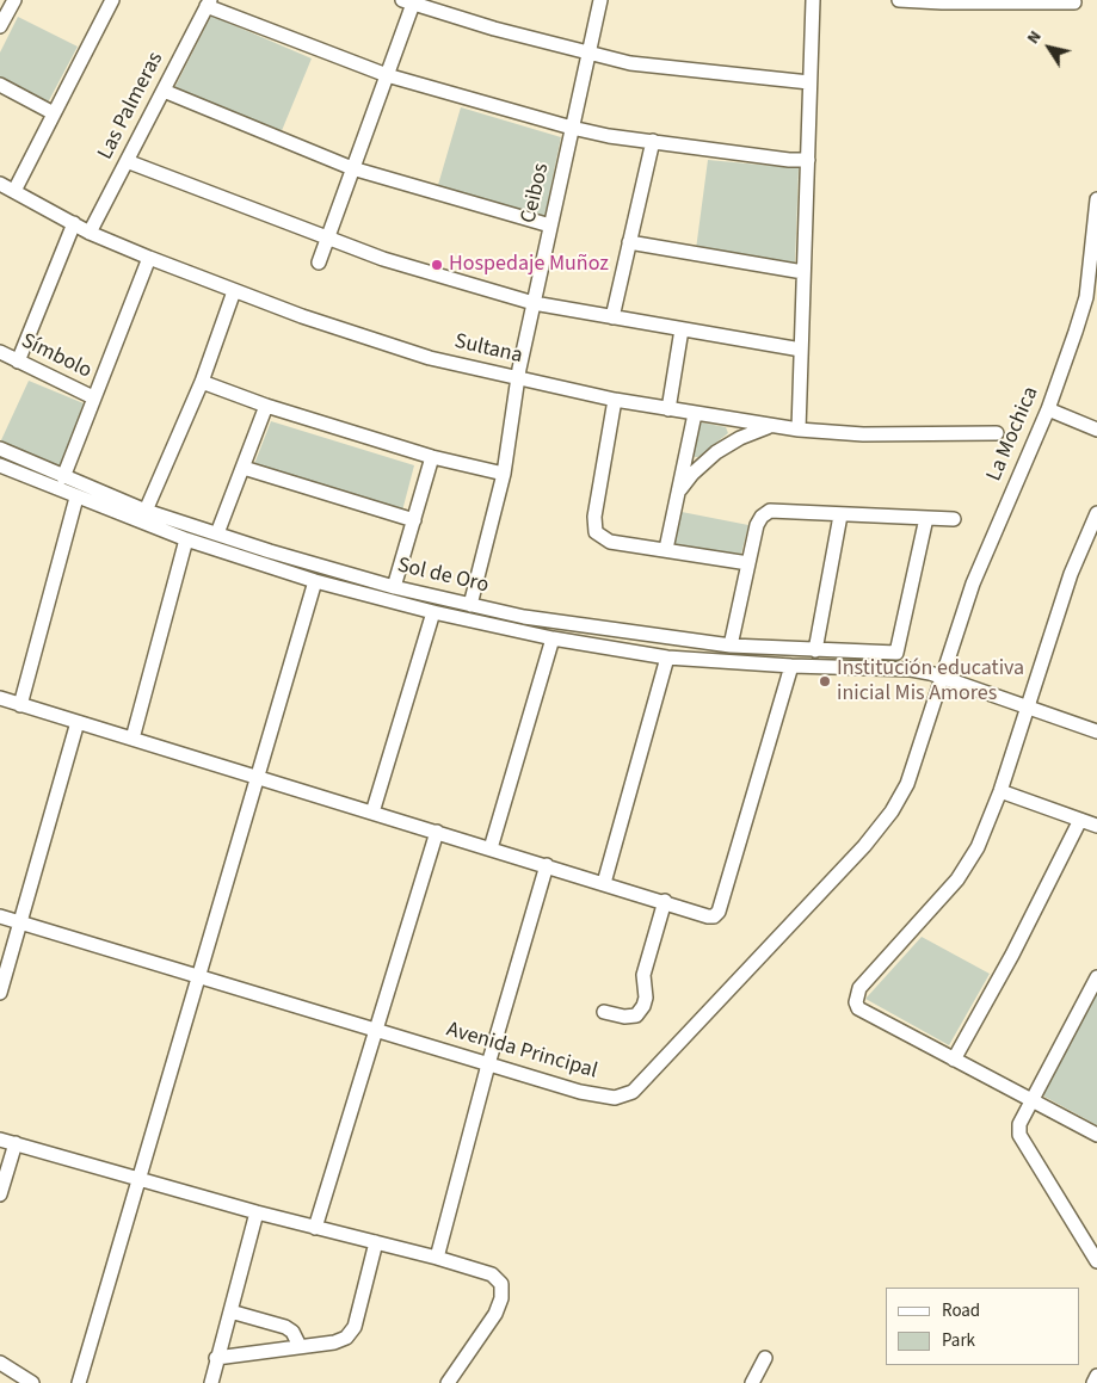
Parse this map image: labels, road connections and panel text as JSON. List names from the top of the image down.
{
  "streets": {
    "street": [
      "Las Palmeras",
      "Ceibos",
      "Sultana",
      "Símbolo",
      "La Mochica",
      "Sol de Oro",
      "Avenida Principal"
    ]
  },
  "crossings": [
    ["Las Palmeras", "Sultana"],
    ["Ceibos", "Sultana"],
    ["Ceibos", "Sol de Oro"],
    ["La Mochica", "Avenida Principal"]
  ],
  "places": ["Hospedaje Muñoz", "Institución educativa inicial Mis Amores"],
  "legend": ["Road", "Park"],
  "north": "top left"
}
